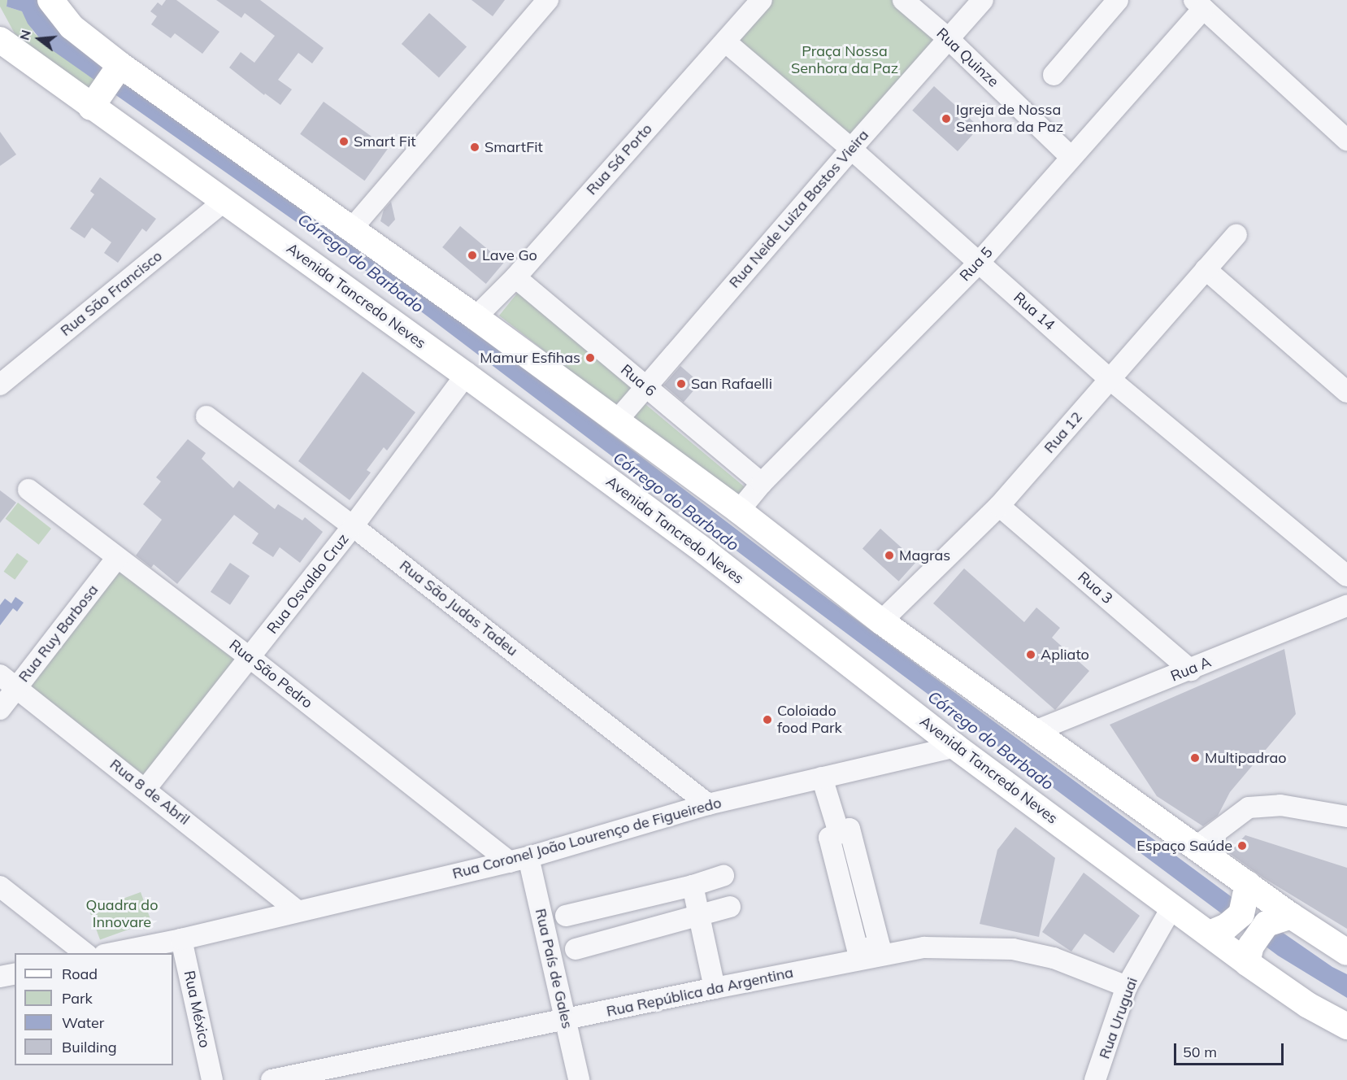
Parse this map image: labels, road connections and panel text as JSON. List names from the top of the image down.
{
  "streets": {
    "main road": ["Avenida Tancredo Neves"],
    "street": [
      "Rua Quinze",
      "Rua Sá Porto",
      "Rua Neide Luiza Bastos Vieira",
      "Rua 5",
      "Rua São Francisco",
      "Rua 14",
      "Rua 6",
      "Rua 12",
      "Rua Osvaldo Cruz",
      "Rua 3",
      "Rua São Judas Tadeu",
      "Rua Ruy Barbosa",
      "Rua A",
      "Rua São Pedro",
      "Rua 8 de Abril",
      "Rua Coronel João Lourenço de Figueiredo",
      "Rua País de Gales",
      "Rua República da Argentina",
      "Rua México",
      "Rua Uruguai"
    ]
  },
  "crossings": [
    ["Rua Quinze", "Rua Neide Luiza Bastos Vieira"],
    ["Rua Quinze", "Rua 5"],
    ["Rua Sá Porto", "Rua 14"],
    ["Rua Sá Porto", "Rua 6"],
    ["Rua Neide Luiza Bastos Vieira", "Rua 14"],
    ["Rua Neide Luiza Bastos Vieira", "Rua 6"],
    ["Rua 5", "Rua 14"],
    ["Rua 5", "Rua 6"],
    ["Rua São Francisco", "Avenida Tancredo Neves"],
    ["Avenida Tancredo Neves", "Rua Osvaldo Cruz"],
    ["Avenida Tancredo Neves", "Rua Coronel João Lourenço de Figueiredo"],
    ["Avenida Tancredo Neves", "Rua Uruguai"],
    ["Rua 14", "Rua 12"],
    ["Rua 12", "Rua 3"],
    ["Rua Osvaldo Cruz", "Rua São Judas Tadeu"],
    ["Rua Osvaldo Cruz", "Rua São Pedro"],
    ["Rua Osvaldo Cruz", "Rua 8 de Abril"],
    ["Rua 3", "Rua A"],
    ["Rua São Judas Tadeu", "Rua Coronel João Lourenço de Figueiredo"],
    ["Rua Ruy Barbosa", "Rua São Pedro"],
    ["Rua Ruy Barbosa", "Rua 8 de Abril"],
    ["Rua São Pedro", "Rua Coronel João Lourenço de Figueiredo"],
    ["Rua São Pedro", "Rua País de Gales"],
    ["Rua 8 de Abril", "Rua Coronel João Lourenço de Figueiredo"],
    ["Rua Coronel João Lourenço de Figueiredo", "Rua País de Gales"],
    ["Rua Coronel João Lourenço de Figueiredo", "Rua México"],
    ["Rua País de Gales", "Rua República da Argentina"],
    ["Rua República da Argentina", "Rua Uruguai"]
  ],
  "water": ["Córrego do Barbado"],
  "parks": ["Praça Nossa Senhora da Paz", "Quadra do Innovare"],
  "places": [
    "Igreja de Nossa Senhora da Paz",
    "Smart Fit",
    "SmartFit",
    "Lave Go",
    "Mamur Esfihas",
    "San Rafaelli",
    "Magras",
    "Apliato",
    "Coloiado food Park",
    "Multipadrao",
    "Espaço Saúde"
  ],
  "legend": [
    "Road",
    "Park",
    "Water",
    "Building"
  ],
  "scale_bar": "50 m",
  "north": "left"
}
